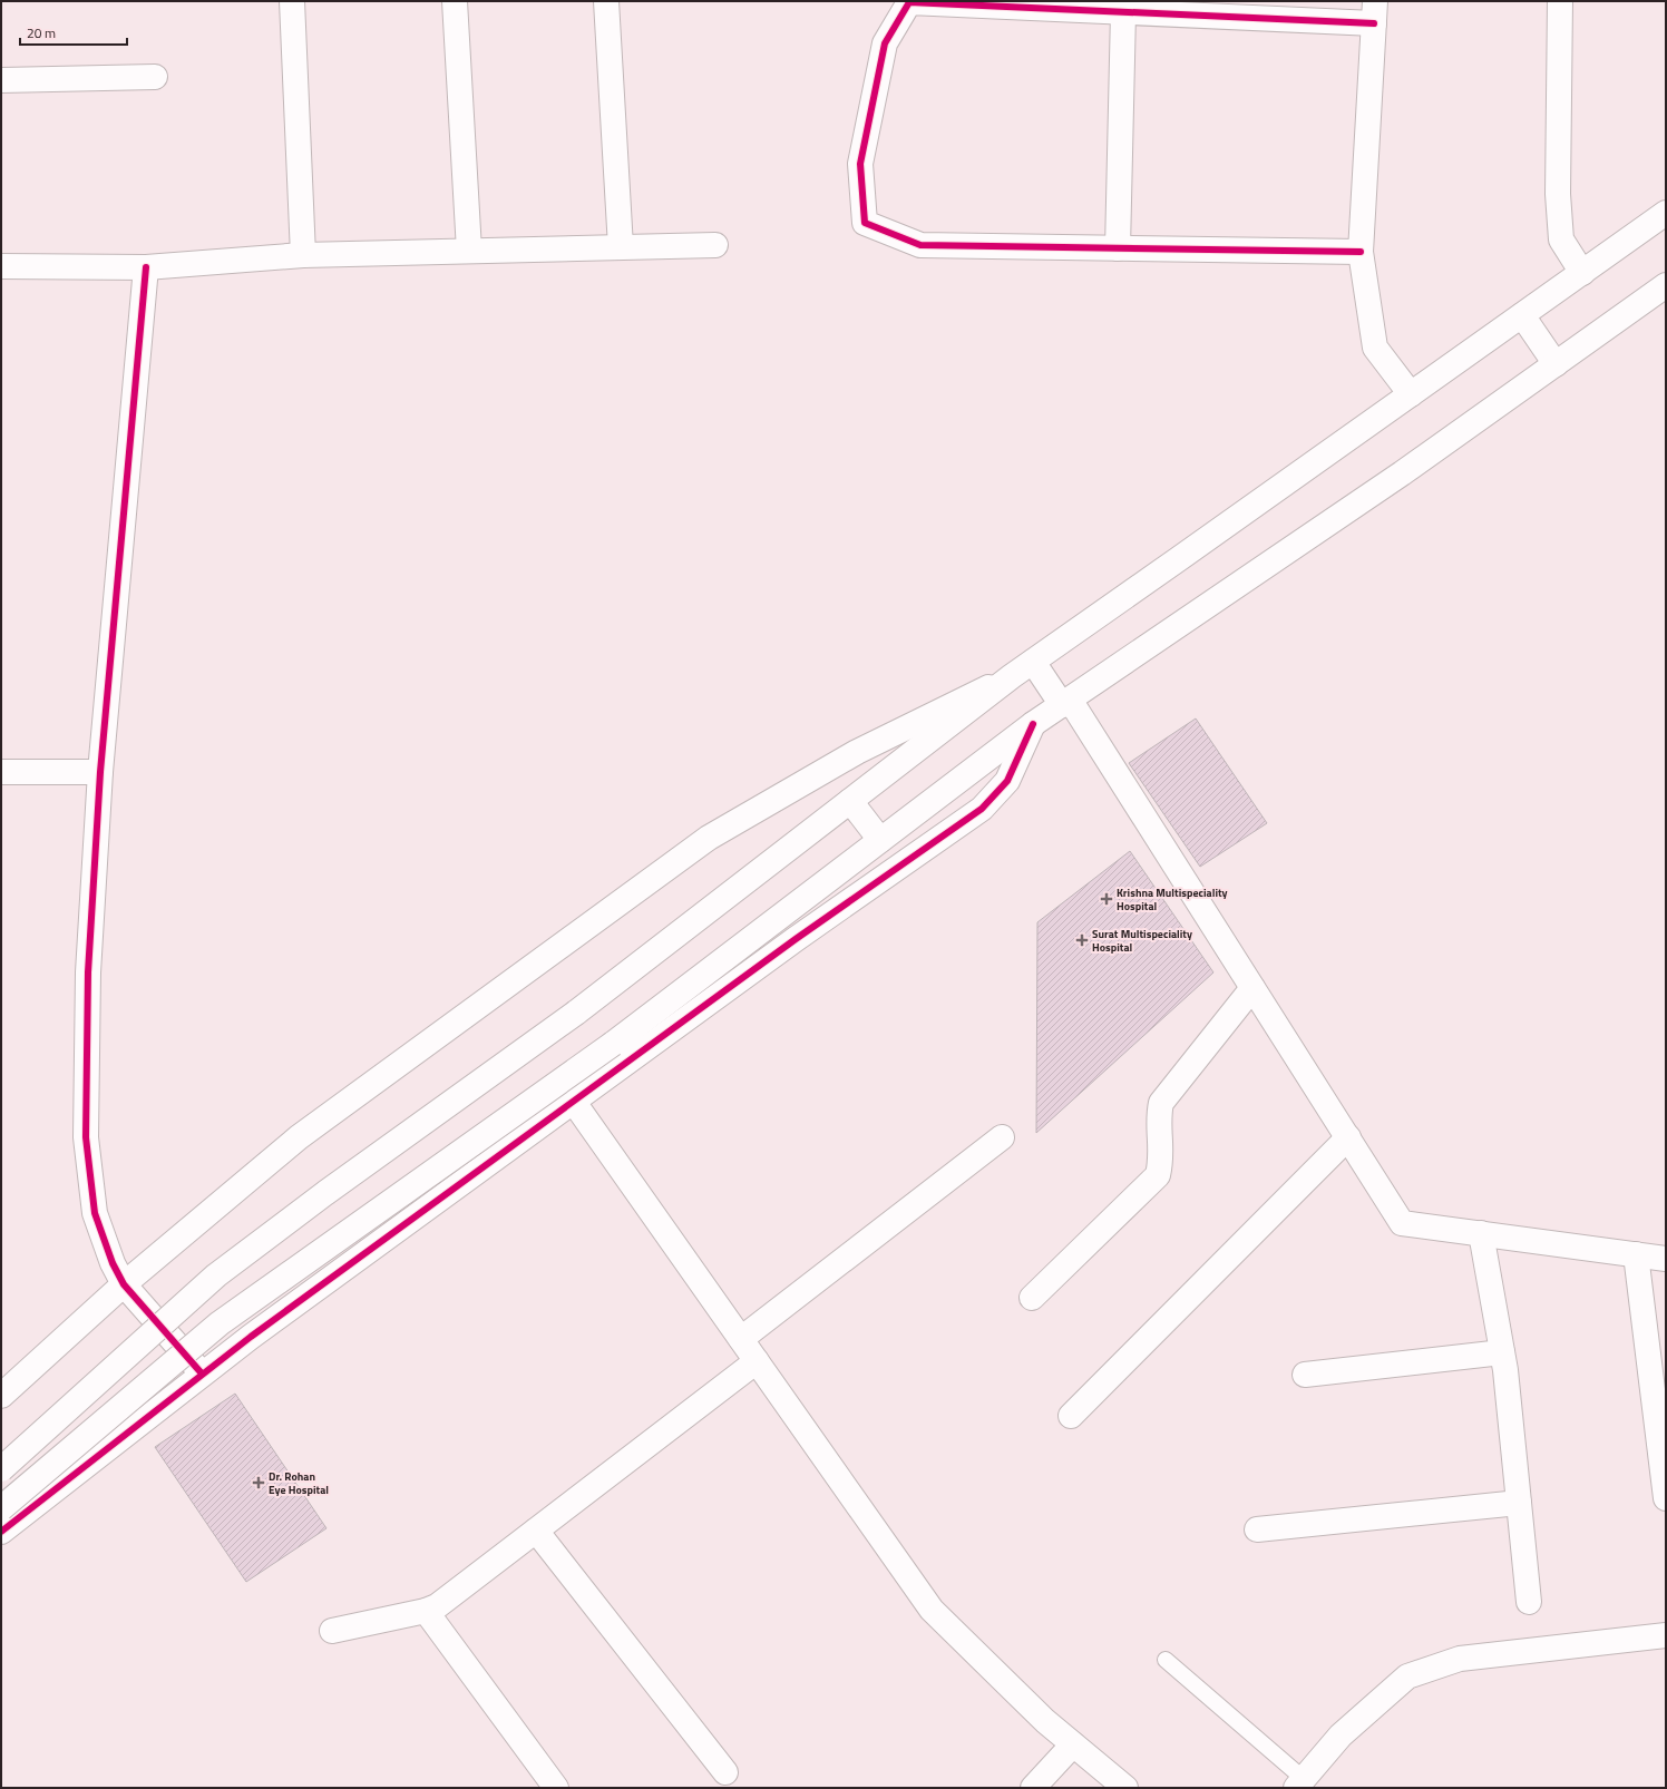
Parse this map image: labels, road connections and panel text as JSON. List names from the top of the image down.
{
  "places": {
    "health": ["Krishna Multispeciality Hospital", "Surat Multispeciality Hospital", "Dr. Rohan Eye Hospital"]
  },
  "scale_bar": "20 m"
}
